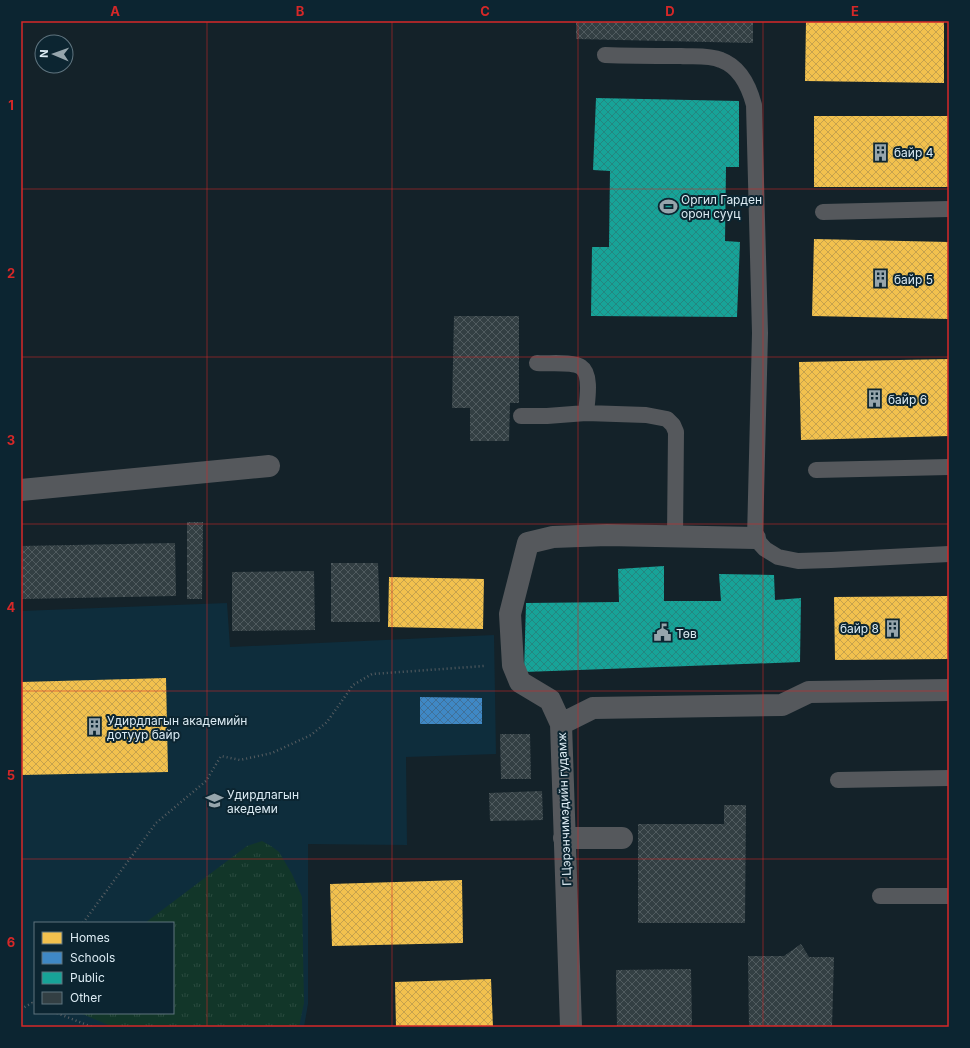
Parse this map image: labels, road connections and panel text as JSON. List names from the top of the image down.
{
  "streets": {
    "street": ["Г.Цэрэнчимэдийн гудамж"]
  },
  "places": {
    "building": [
      "байр 4",
      "байр 5",
      "байр 6",
      "байр 8",
      "Удирдлагын академийн дотуур байр"
    ],
    "sports": ["Оргил Гарден орон сууц"],
    "public building": ["Төв"],
    "school or university": ["Удирдлагын акедеми"]
  },
  "legend": [
    "Homes",
    "Schools",
    "Public",
    "Other"
  ],
  "north": "left",
  "grid": {
    "columns": [
      "A",
      "B",
      "C",
      "D",
      "E"
    ],
    "rows": [
      "1",
      "2",
      "3",
      "4",
      "5",
      "6"
    ]
  }
}
